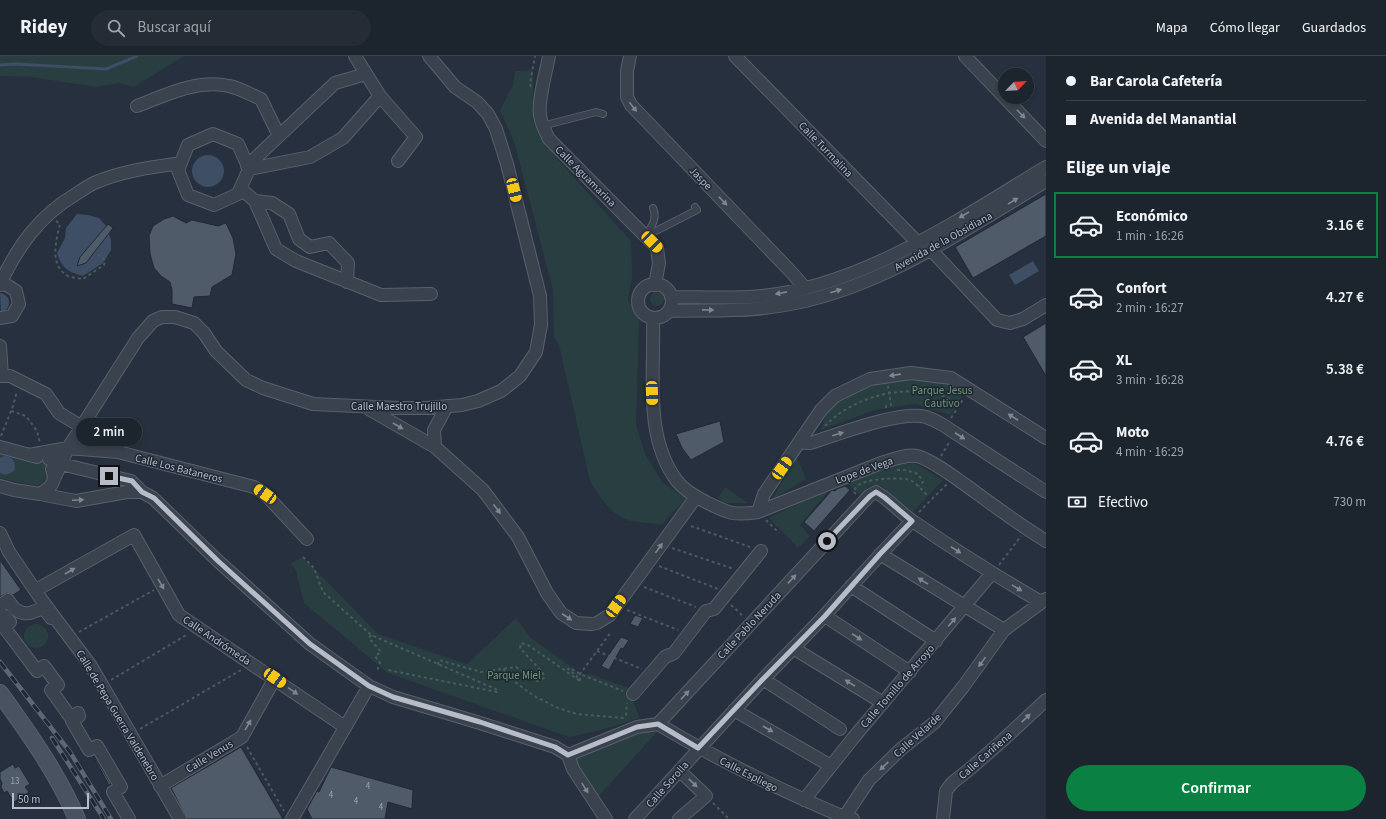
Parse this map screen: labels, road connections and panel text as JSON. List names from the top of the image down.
{
  "streets": {
    "street": [
      "Calle Turmalina",
      "Calle Aguamarina",
      "Jaspe",
      "Avenida de la Obsidiana",
      "Calle Maestro Trujillo",
      "Calle Los Bataneros",
      "Lope de Vega",
      "Calle Pablo Neruda",
      "Calle Andrómeda",
      "Calle Tomillo de Arroyo",
      "Calle de Pepa Guerra Valdenebro",
      "Calle Velarde",
      "Calle Cariñena",
      "Calle Venus",
      "Calle Espliego",
      "Calle Sorolla"
    ]
  },
  "crossings": [
    ["Calle Turmalina", "Avenida de la Obsidiana"],
    ["Calle Aguamarina", "Avenida de la Obsidiana"],
    ["Jaspe", "Avenida de la Obsidiana"],
    ["Calle Maestro Trujillo", "Calle Los Bataneros"],
    ["Calle Pablo Neruda", "Calle Espliego"],
    ["Calle Pablo Neruda", "Calle Sorolla"],
    ["Calle Andrómeda", "Calle de Pepa Guerra Valdenebro"],
    ["Calle Andrómeda", "Calle Venus"],
    ["Calle Tomillo de Arroyo", "Calle Espliego"],
    ["Calle de Pepa Guerra Valdenebro", "Calle Venus"],
    ["Calle Velarde", "Calle Espliego"],
    ["Calle Espliego", "Calle Sorolla"]
  ],
  "one_way": ["Jaspe", "Calle Velarde", "Calle Cariñena"],
  "parks": ["Parque Jesus Cautivo", "Parque Miel"],
  "house_numbers": [
    "13",
    "4",
    "4",
    "4",
    "4"
  ],
  "scale_bar": "50 m",
  "north": "top right",
  "page": {
    "header": "Ridey",
    "search": "Buscar aquí",
    "nav": ["Mapa", "Cómo llegar", "Guardados"],
    "banner": ["Bar Carola Cafetería", "Avenida del Manantial"],
    "heading": "Elige un viaje",
    "list": [
      {
        "name": "Económico",
        "note": "1 min · 16:26",
        "value": "3.16 €"
      },
      {
        "name": "Confort",
        "note": "2 min · 16:27",
        "value": "4.27 €"
      },
      {
        "name": "XL",
        "note": "3 min · 16:28",
        "value": "5.38 €"
      },
      {
        "name": "Moto",
        "note": "4 min · 16:29",
        "value": "4.76 €"
      }
    ],
    "bubble": "2 min",
    "pay": ["Efectivo", "730 m"],
    "buttons": "Confirmar",
    "scale": "50 m"
  }
}
